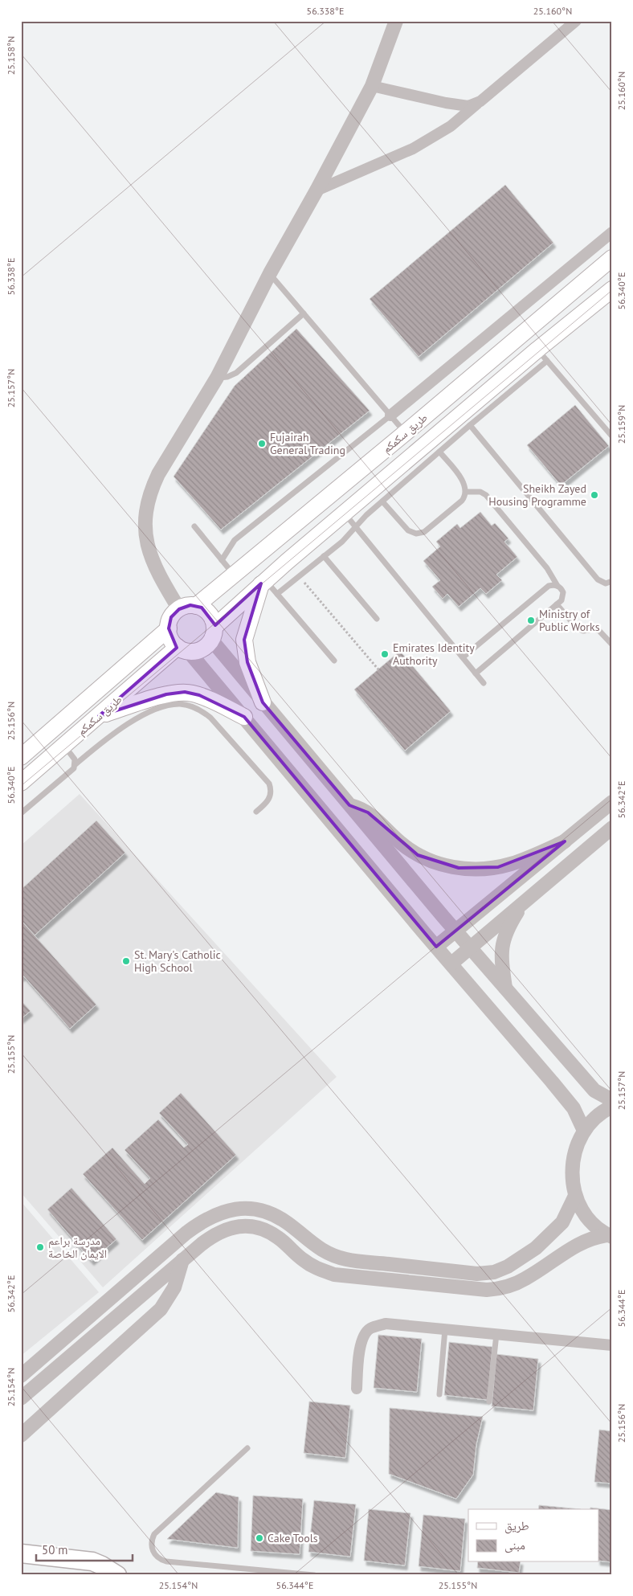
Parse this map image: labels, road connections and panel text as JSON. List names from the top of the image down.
{
  "streets": {
    "main road": ["طريق سكمكم"]
  },
  "places": [
    "Fujairah General Trading",
    "Sheikh Zayed Housing Programme",
    "Ministry of Public Works",
    "Emirates Identity Authority",
    "St. Mary's Catholic High School",
    "مدرسة براعم الايمان الخاصة",
    "Cake Tools"
  ],
  "legend": ["طريق", "مبنى"],
  "scale_bar": "50 m",
  "coordinates": [
    "56.338°E",
    "25.160°N",
    "25.158°N",
    "56.340°E",
    "25.157°N",
    "25.159°N",
    "25.156°N",
    "56.342°E",
    "25.155°N",
    "56.344°E",
    "25.154°N"
  ]
}
